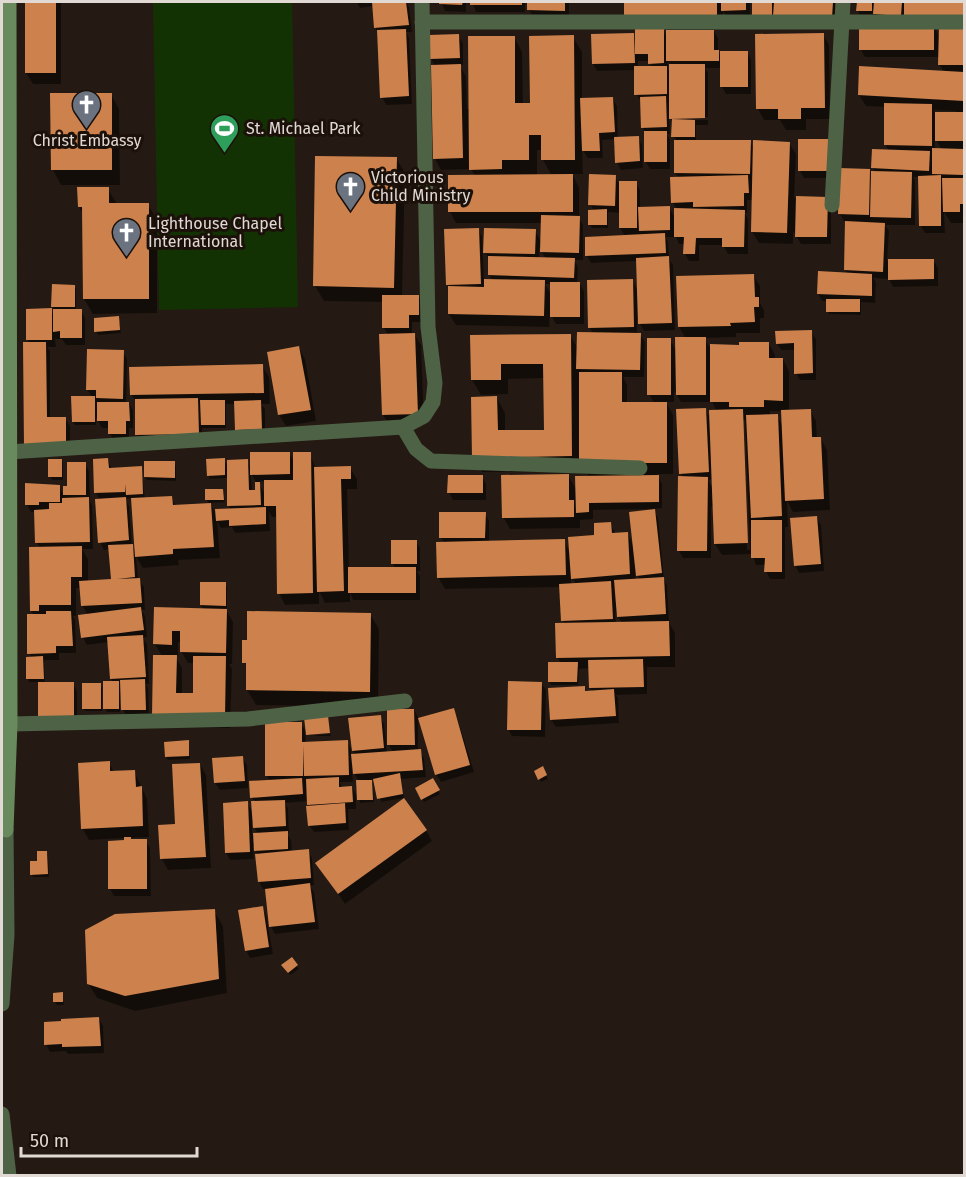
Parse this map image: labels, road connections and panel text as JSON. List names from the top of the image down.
{
  "places": {
    "church": ["Christ Embassy", "Victorious Child Ministry", "Lighthouse Chapel International"],
    "sports": ["St. Michael Park"]
  },
  "scale_bar": "50 m"
}
